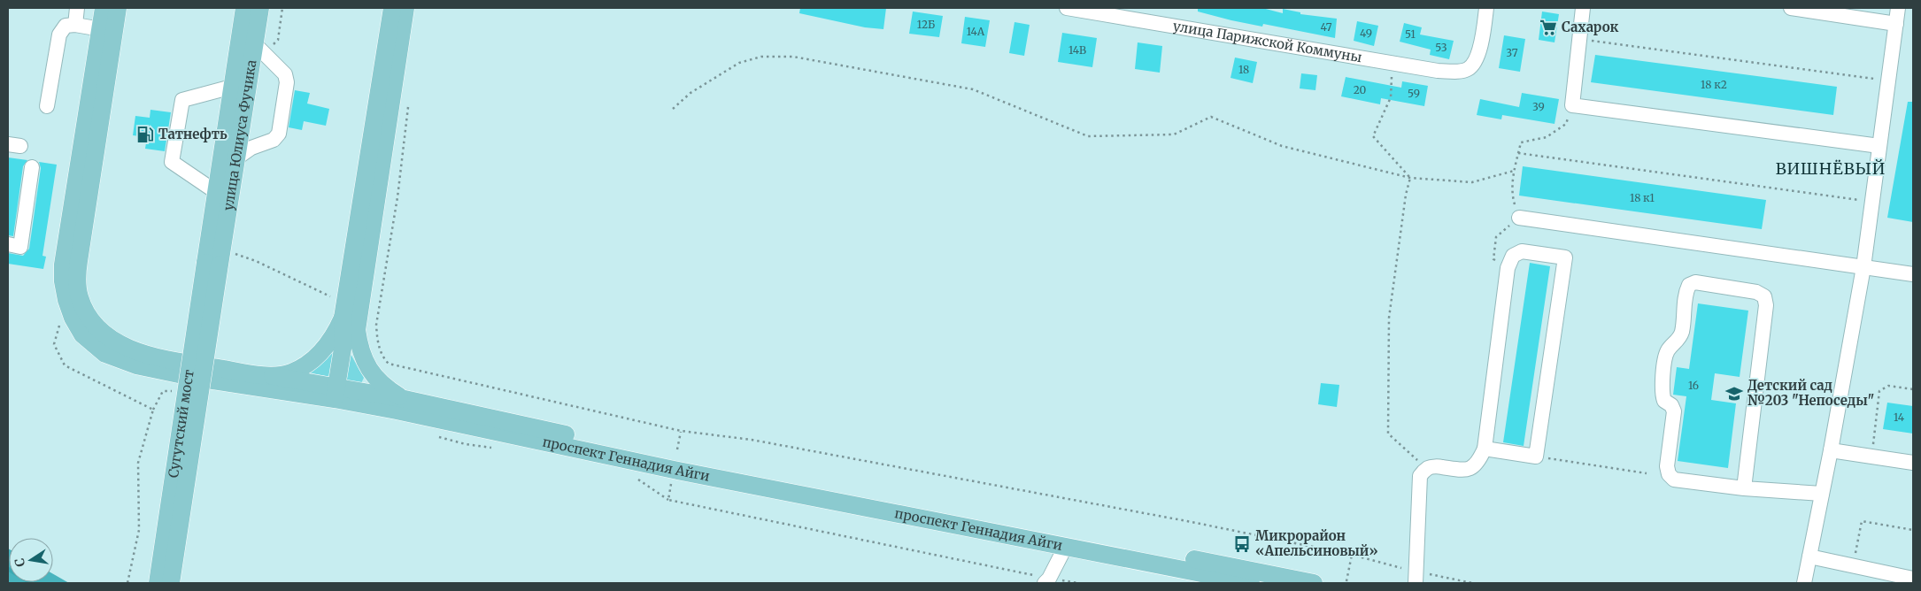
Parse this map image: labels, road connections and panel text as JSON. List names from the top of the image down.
{
  "streets": {
    "main road": ["улица Юлиуса Фучика", "Сугутский мост", "проспект Геннадия Айги"],
    "street": ["улица Парижской Коммуны"]
  },
  "crossings": [
    ["улица Юлиуса Фучика", "Сугутский мост"]
  ],
  "districts": ["ВИШНЁВЫЙ"],
  "places": {
    "supermarket": ["Сахарок"],
    "fuel station": ["Татнефть"],
    "school or university": ["Детский сад №203 \"Непоседы\""],
    "bus stop": ["Микрорайон «Апельсиновый»"]
  },
  "house_numbers": [
    "12Б",
    "47",
    "14А",
    "49",
    "51",
    "53",
    "14В",
    "37",
    "18",
    "18 к2",
    "20",
    "59",
    "39",
    "18 к1",
    "16",
    "14"
  ],
  "north": "left"
}
